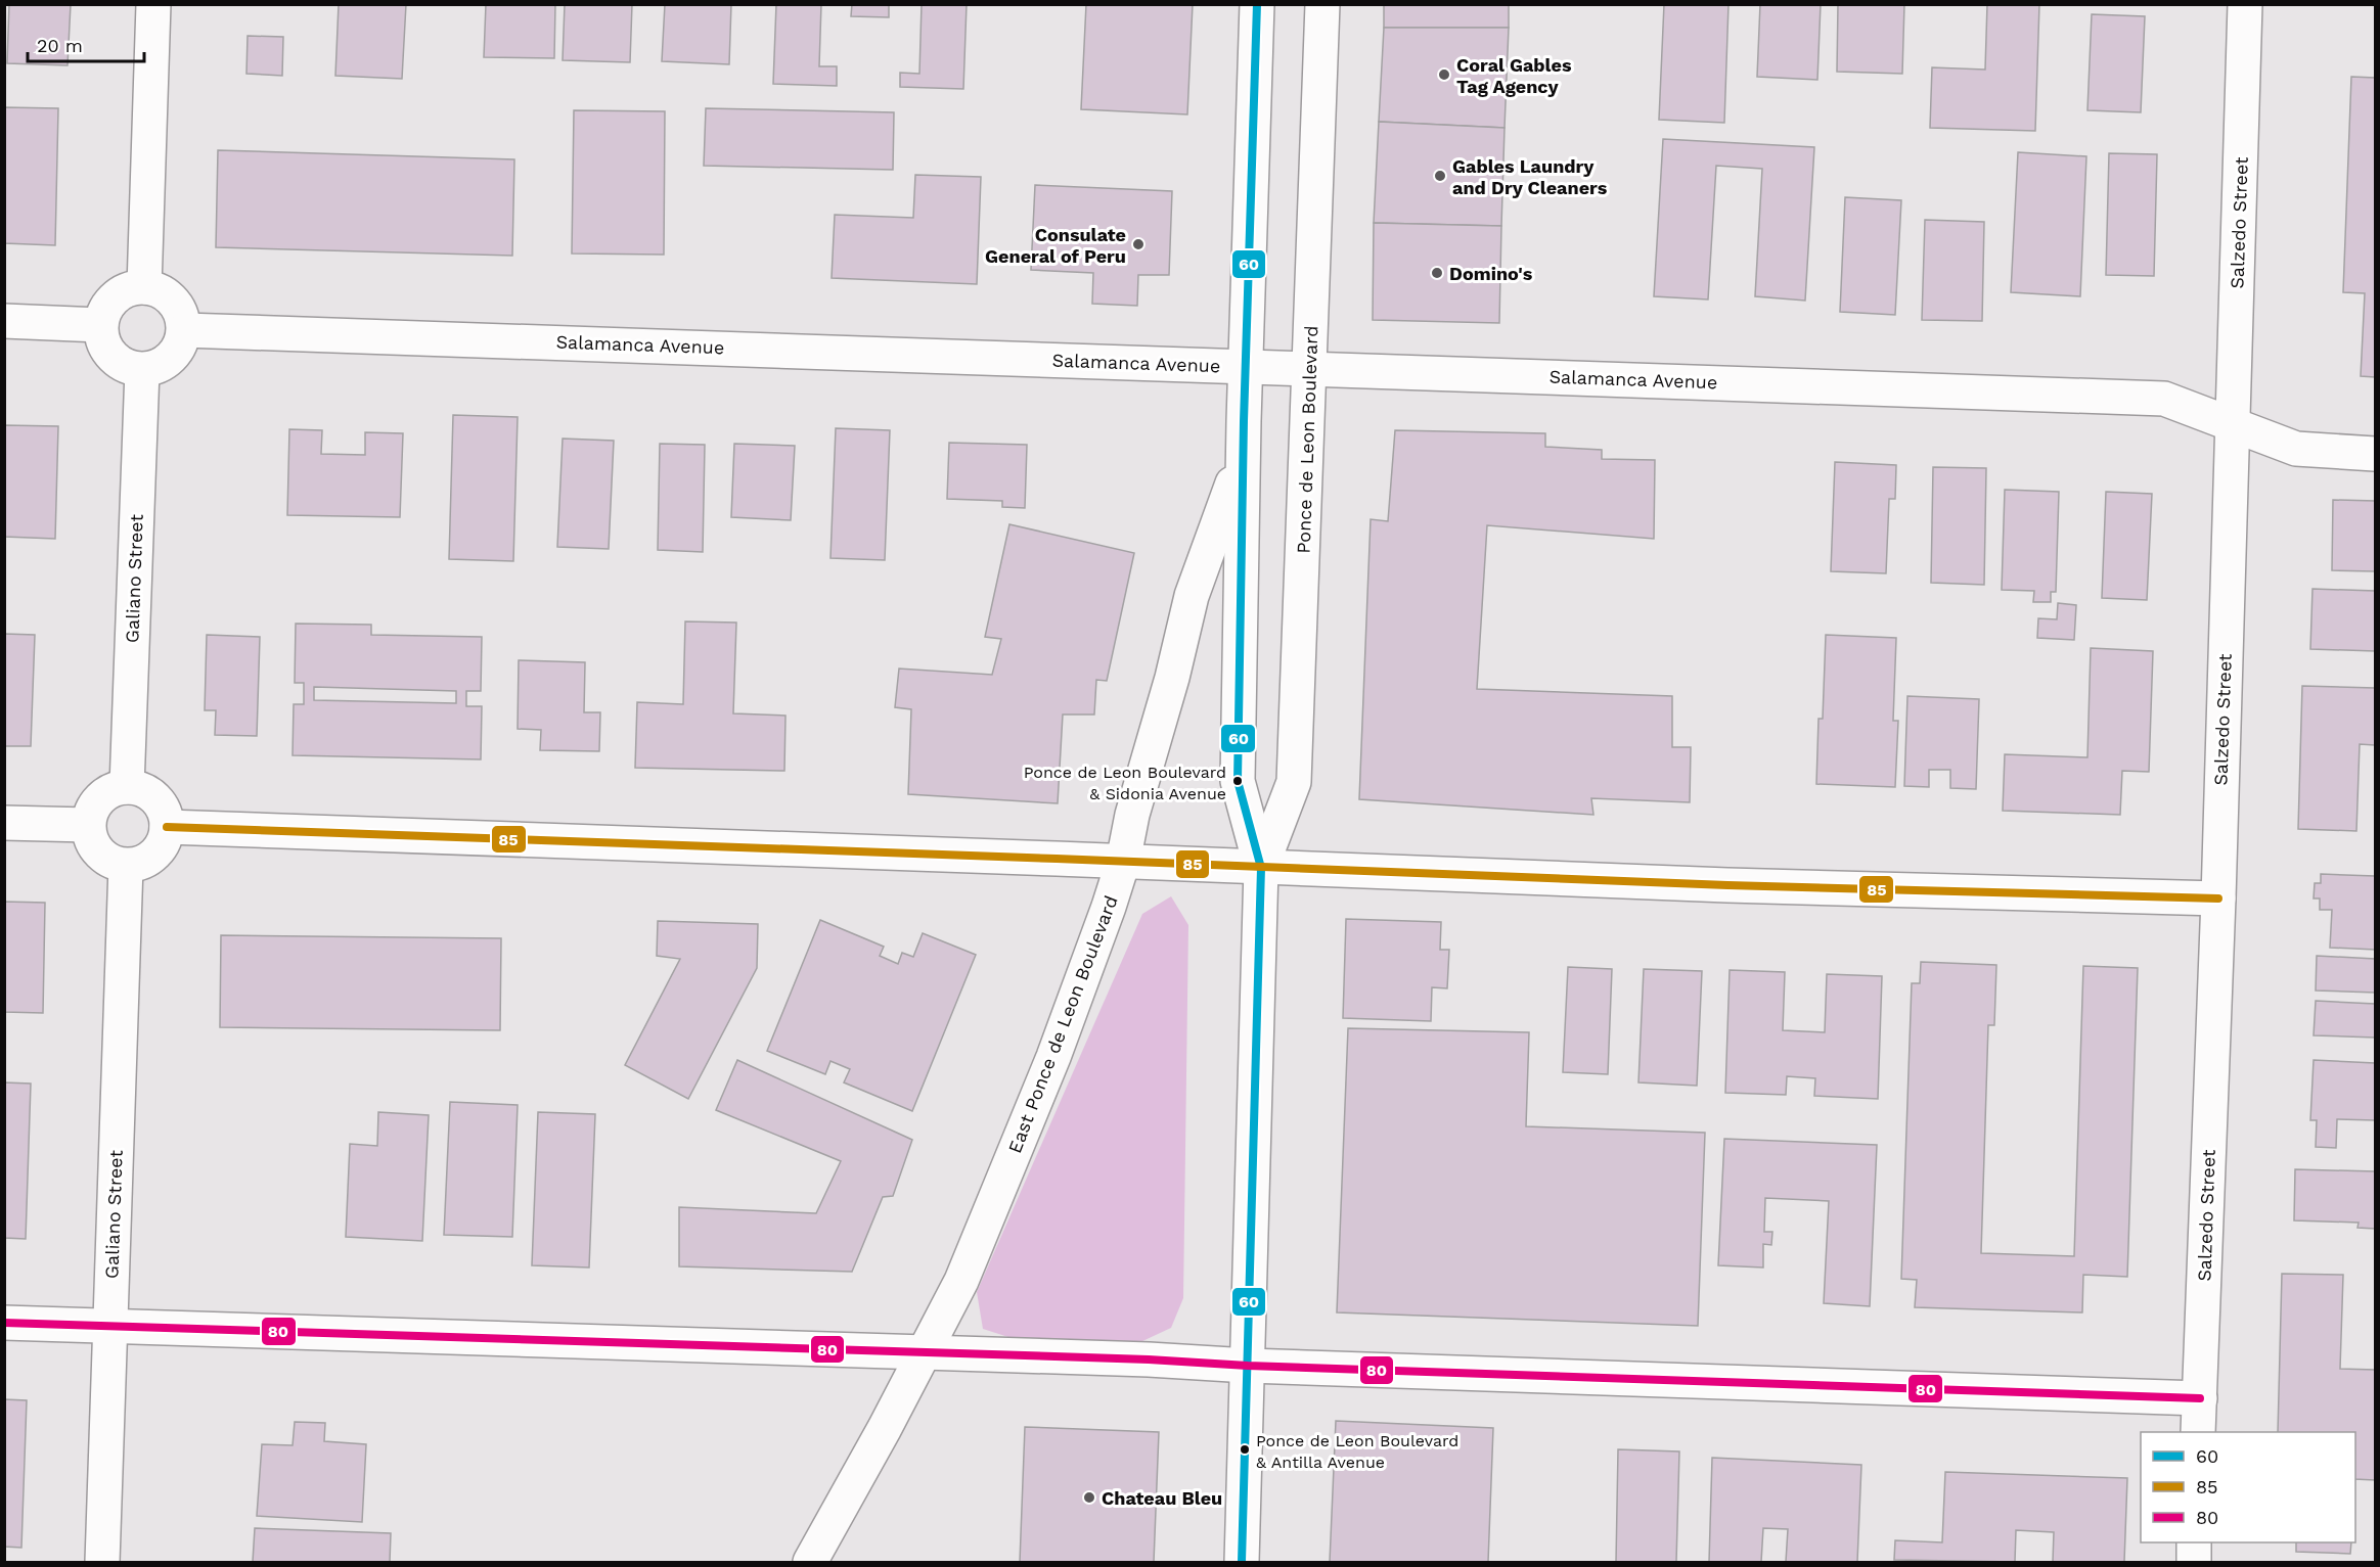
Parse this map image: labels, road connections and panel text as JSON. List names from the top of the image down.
{
  "streets": {
    "street": [
      "Salzedo Street",
      "Salamanca Avenue",
      "Ponce de Leon Boulevard",
      "Galiano Street",
      "East Ponce de Leon Boulevard"
    ]
  },
  "crossings": [
    ["Salzedo Street", "Salamanca Avenue"],
    ["Salamanca Avenue", "Ponce de Leon Boulevard"],
    ["Salamanca Avenue", "Galiano Street"],
    ["Ponce de Leon Boulevard", "East Ponce de Leon Boulevard"]
  ],
  "places": [
    "Coral Gables Tag Agency",
    "Gables Laundry and Dry Cleaners",
    "Consulate General of Peru",
    "Domino's",
    "Ponce de Leon Boulevard & Sidonia Avenue",
    "Ponce de Leon Boulevard & Antilla Avenue",
    "Chateau Bleu"
  ],
  "lines": ["transit line 60", "transit line 85", "transit line 80"],
  "legend": ["60", "85", "80"],
  "scale_bar": "20 m"
}
